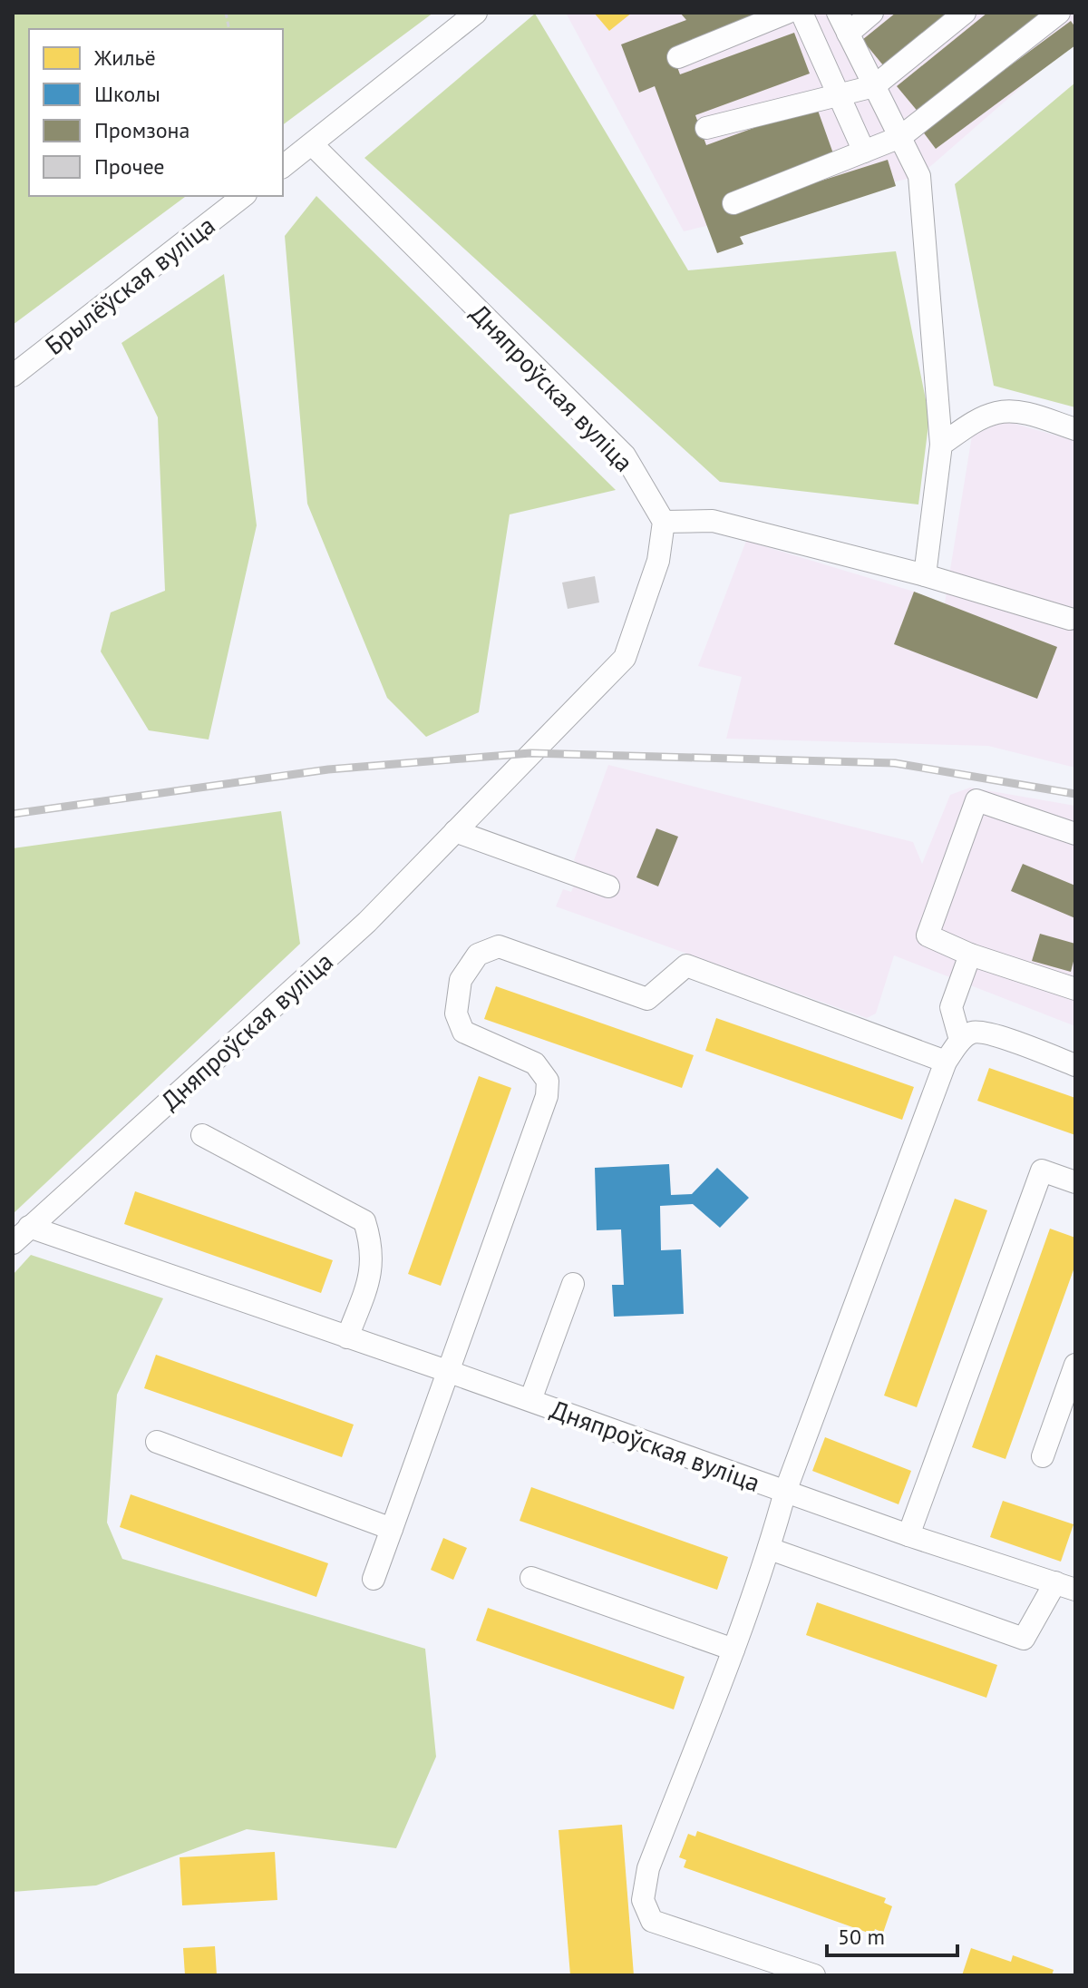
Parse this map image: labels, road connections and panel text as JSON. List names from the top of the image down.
{
  "streets": {
    "street": ["Брылёўская вуліца", "Дняпроўская вуліца"]
  },
  "legend": [
    "Жильё",
    "Школы",
    "Промзона",
    "Прочее"
  ],
  "scale_bar": "50 m"
}
